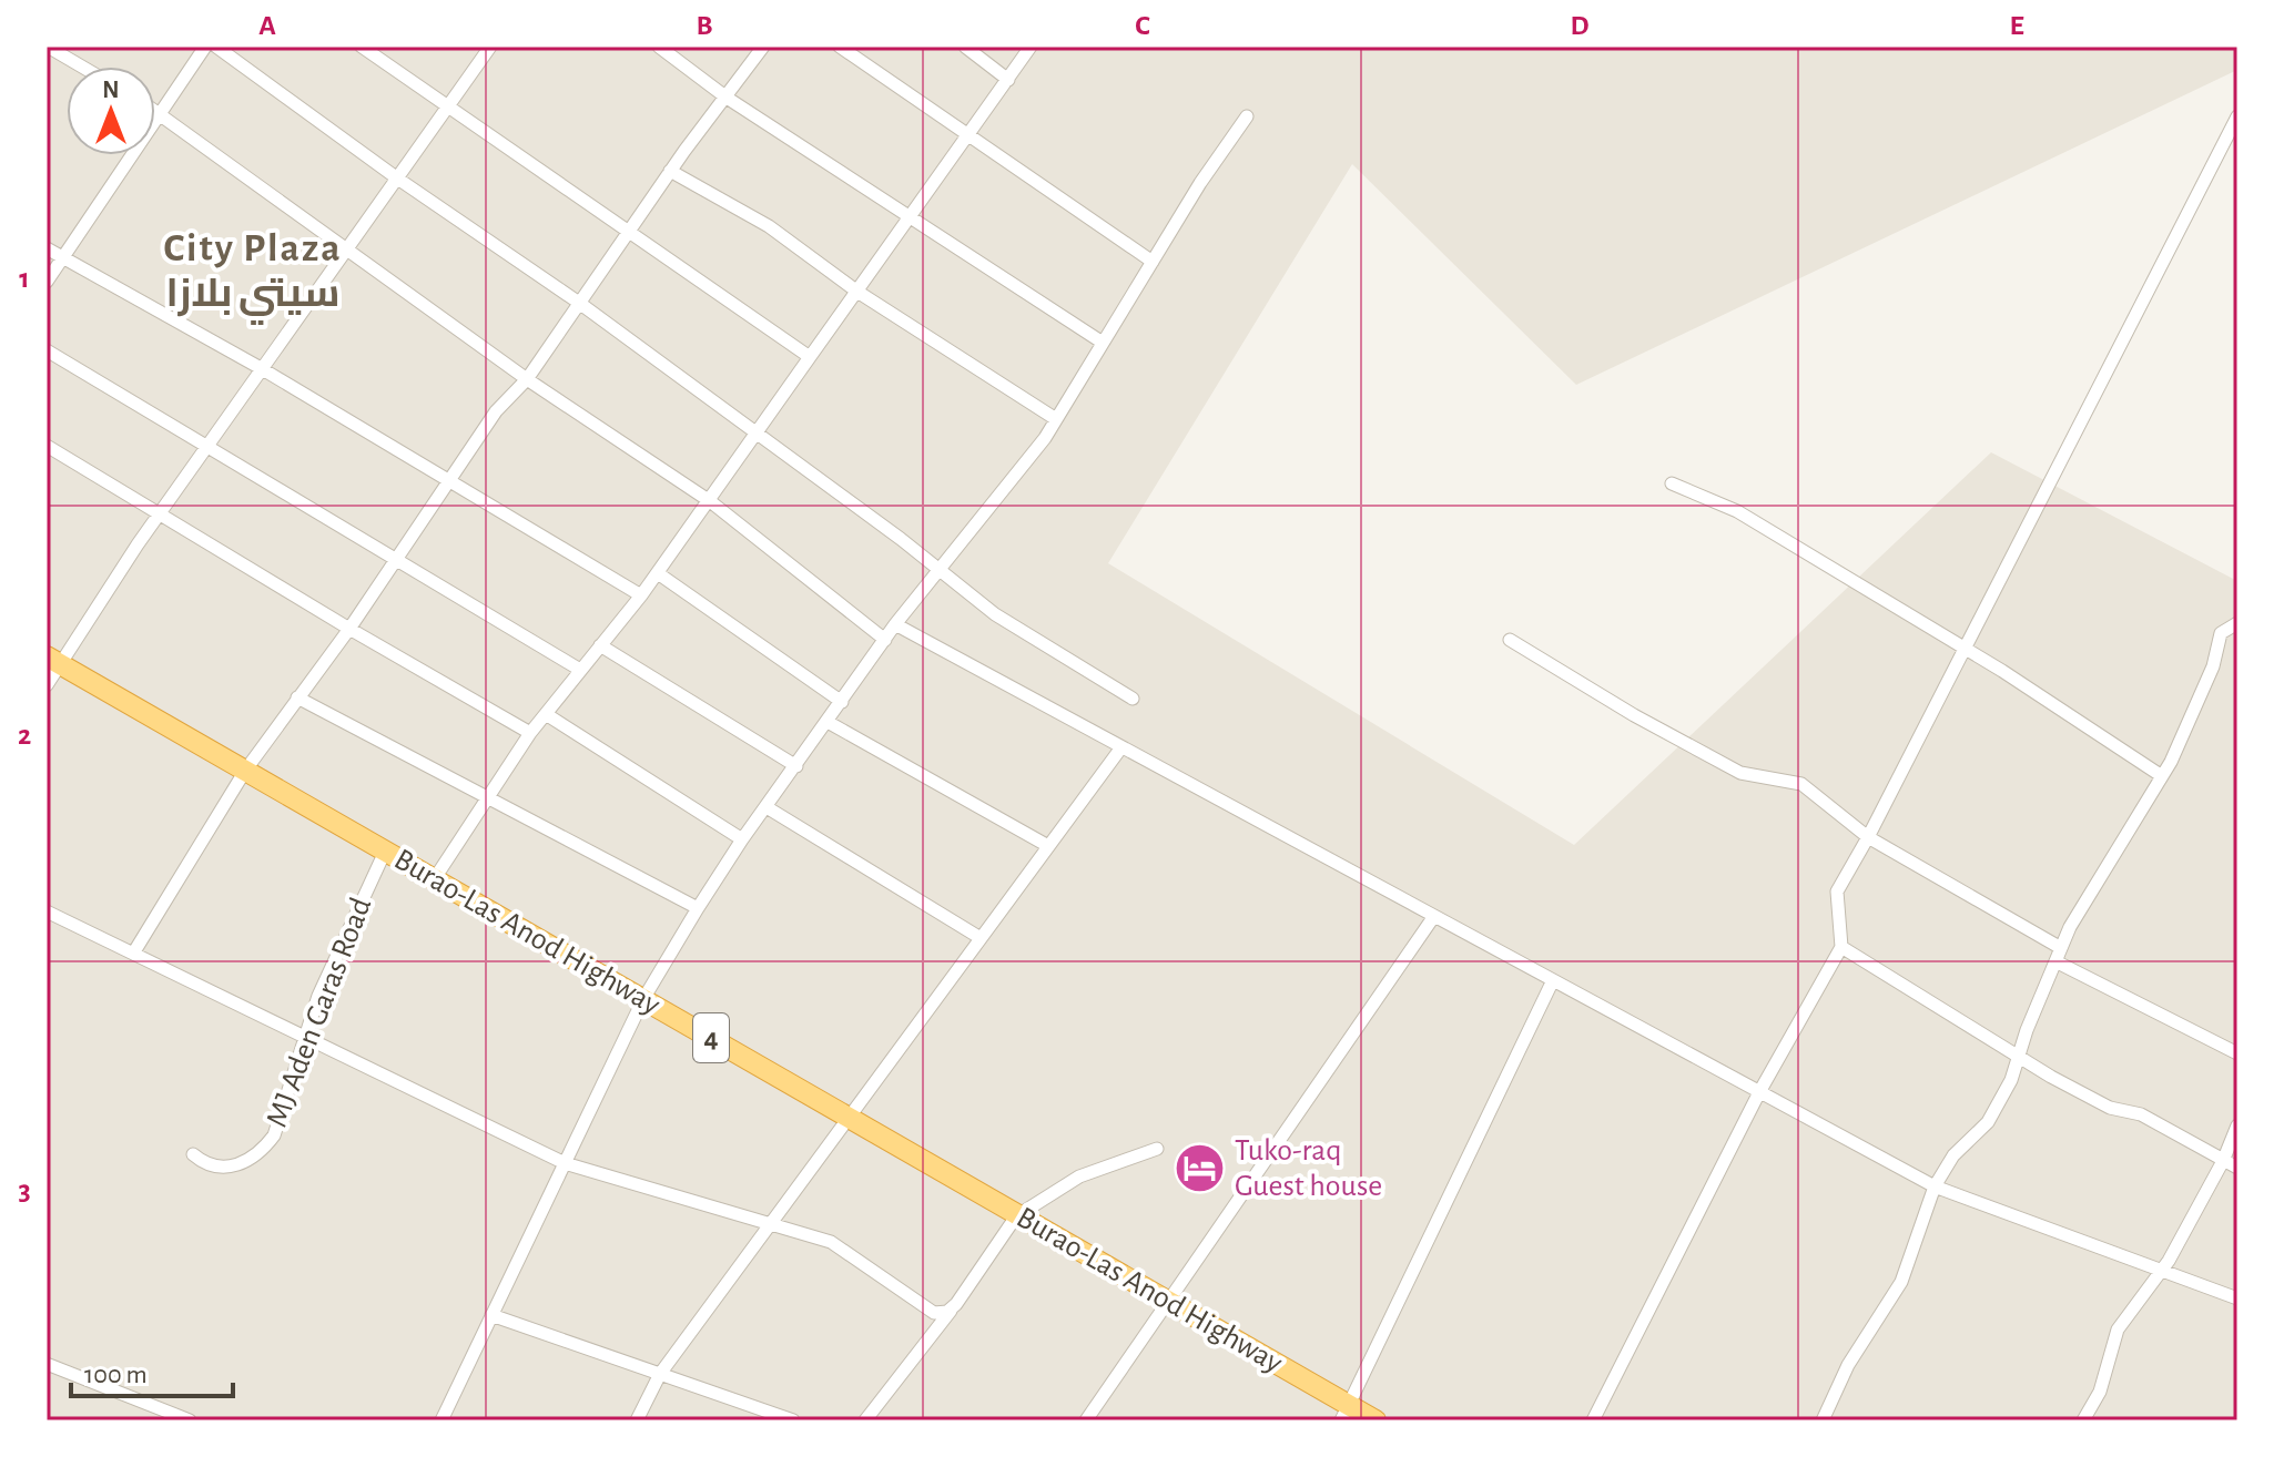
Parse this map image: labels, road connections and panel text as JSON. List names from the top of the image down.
{
  "streets": {
    "highway": ["Burao-Las Anod Highway", "4"],
    "street": ["MJ Aden Garas Road"]
  },
  "crossings": [
    ["Burao-Las Anod Highway", "MJ Aden Garas Road"]
  ],
  "districts": ["City Plaza سيتي بلازا"],
  "places": {
    "hotel": ["Tuko-raq Guest house"]
  },
  "scale_bar": "100 m",
  "north": "top",
  "grid": {
    "columns": [
      "A",
      "B",
      "C",
      "D",
      "E"
    ],
    "rows": ["1", "2", "3"]
  }
}
